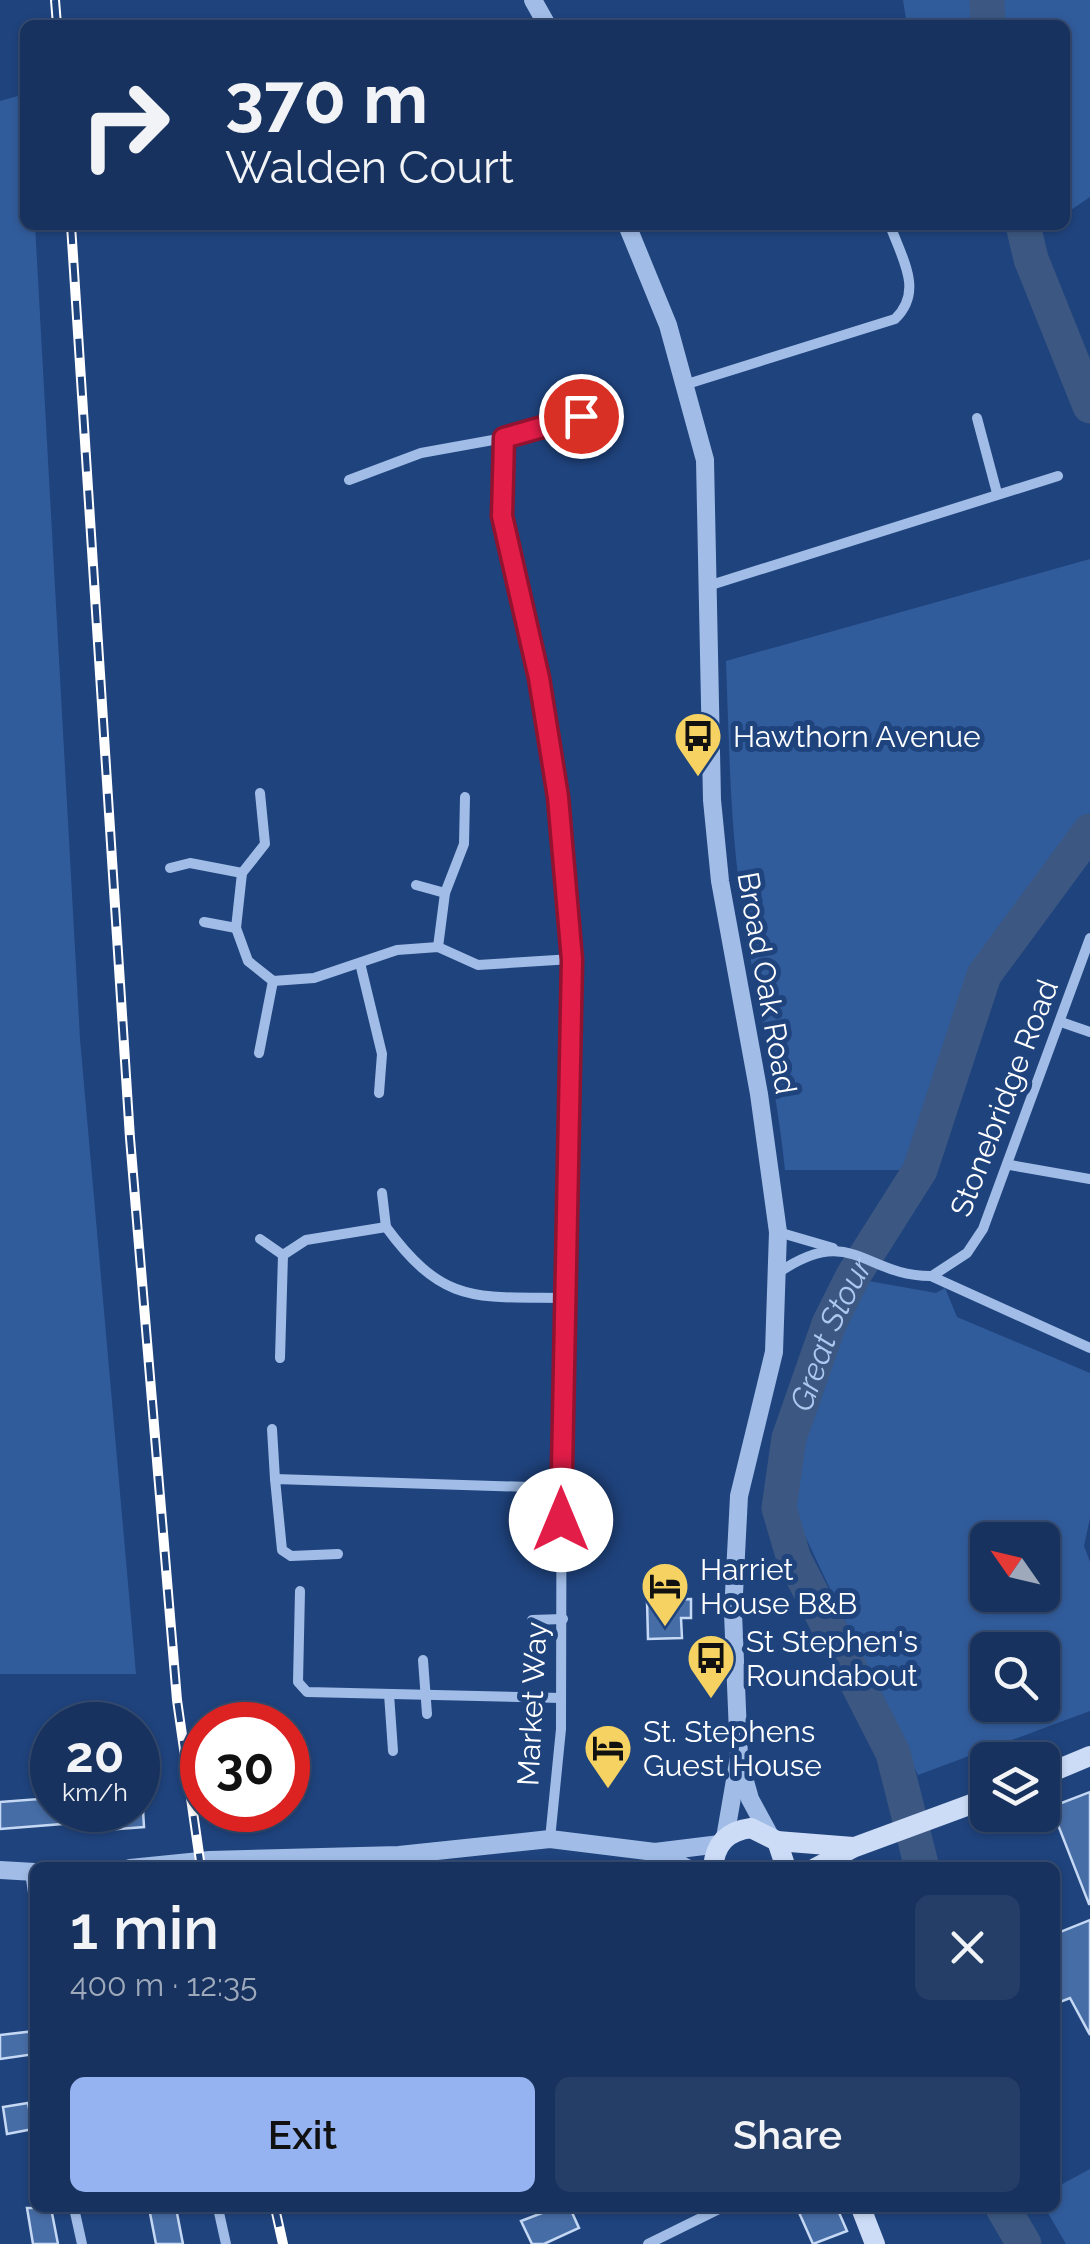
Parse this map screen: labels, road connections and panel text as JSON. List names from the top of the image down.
{
  "streets": {
    "street": ["Broad Oak Road", "Stonebridge Road", "Market Way"]
  },
  "water": ["Great Stour"],
  "places": {
    "bus stop": ["Hawthorn Avenue", "St Stephen's Roundabout"],
    "hotel": ["Harriet House B&B", "St. Stephens Guest House"]
  },
  "north": "top left",
  "page": {
    "turn": ["370 m", "Walden Court"],
    "speed": "20 km/h",
    "limit": "30",
    "heading": ["1 min", "400 m · 12:35"],
    "buttons": ["Exit", "Share"]
  }
}
